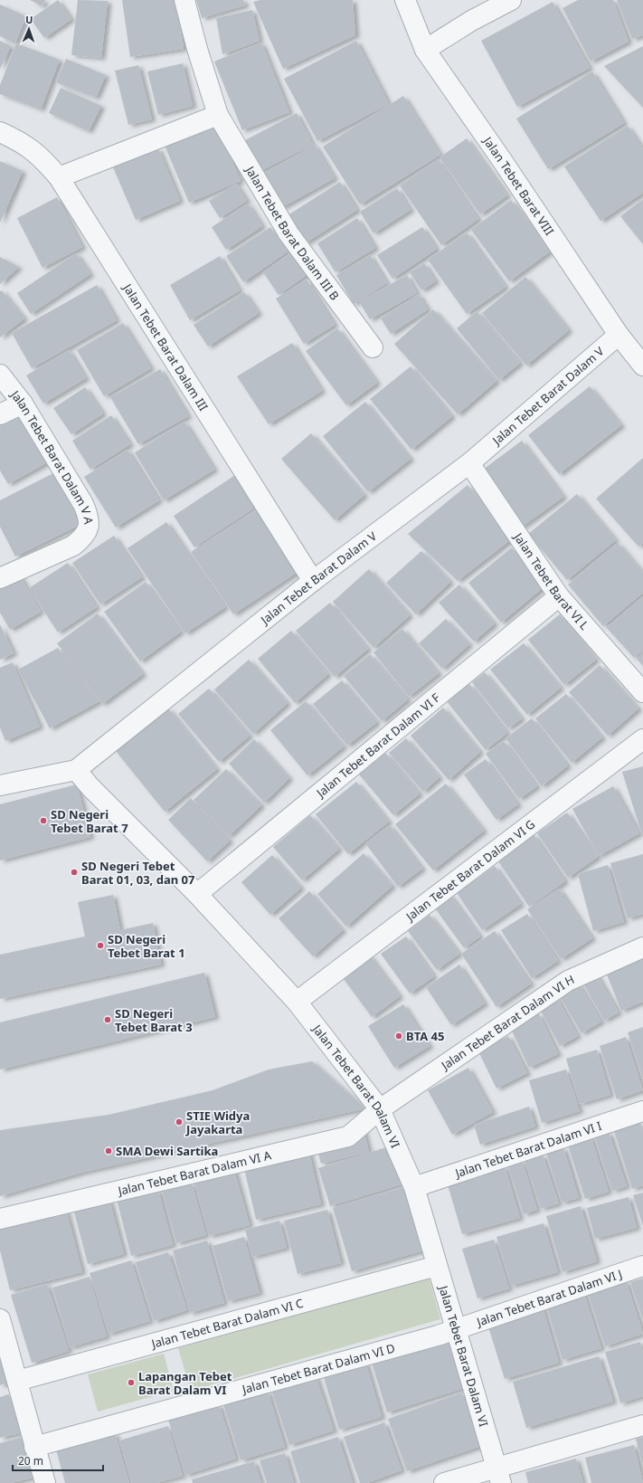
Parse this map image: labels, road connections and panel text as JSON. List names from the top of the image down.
{
  "streets": {
    "street": [
      "Jalan Tebet Barat VIII",
      "Jalan Tebet Barat Dalam III B",
      "Jalan Tebet Barat Dalam III",
      "Jalan Tebet Barat Dalam V",
      "Jalan Tebet Barat Dalam V A",
      "Jalan Tebet Barat VI L",
      "Jalan Tebet Barat Dalam VI F",
      "Jalan Tebet Barat Dalam VI G",
      "Jalan Tebet Barat Dalam VI H",
      "Jalan Tebet Barat Dalam VI",
      "Jalan Tebet Barat Dalam VI I",
      "Jalan Tebet Barat Dalam VI A",
      "Jalan Tebet Barat Dalam VI J",
      "Jalan Tebet Barat Dalam VI C",
      "Jalan Tebet Barat Dalam VI D"
    ]
  },
  "crossings": [
    ["Jalan Tebet Barat VIII", "Jalan Tebet Barat Dalam V"],
    ["Jalan Tebet Barat Dalam III", "Jalan Tebet Barat Dalam V"],
    ["Jalan Tebet Barat Dalam V", "Jalan Tebet Barat VI L"],
    ["Jalan Tebet Barat Dalam V", "Jalan Tebet Barat Dalam VI"],
    ["Jalan Tebet Barat VI L", "Jalan Tebet Barat Dalam VI F"],
    ["Jalan Tebet Barat Dalam VI F", "Jalan Tebet Barat Dalam VI"],
    ["Jalan Tebet Barat Dalam VI G", "Jalan Tebet Barat Dalam VI"],
    ["Jalan Tebet Barat Dalam VI H", "Jalan Tebet Barat Dalam VI"],
    ["Jalan Tebet Barat Dalam VI H", "Jalan Tebet Barat Dalam VI A"],
    ["Jalan Tebet Barat Dalam VI", "Jalan Tebet Barat Dalam VI I"],
    ["Jalan Tebet Barat Dalam VI", "Jalan Tebet Barat Dalam VI A"],
    ["Jalan Tebet Barat Dalam VI", "Jalan Tebet Barat Dalam VI J"],
    ["Jalan Tebet Barat Dalam VI", "Jalan Tebet Barat Dalam VI C"],
    ["Jalan Tebet Barat Dalam VI", "Jalan Tebet Barat Dalam VI D"],
    ["Jalan Tebet Barat Dalam VI J", "Jalan Tebet Barat Dalam VI D"]
  ],
  "places": [
    "SD Negeri Tebet Barat 7",
    "SD Negeri Tebet Barat 01, 03, dan 07",
    "SD Negeri Tebet Barat 1",
    "SD Negeri Tebet Barat 3",
    "BTA 45",
    "STIE Widya Jayakarta",
    "SMA Dewi Sartika",
    "Lapangan Tebet Barat Dalam VI"
  ],
  "scale_bar": "20 m",
  "north": "top"
}
